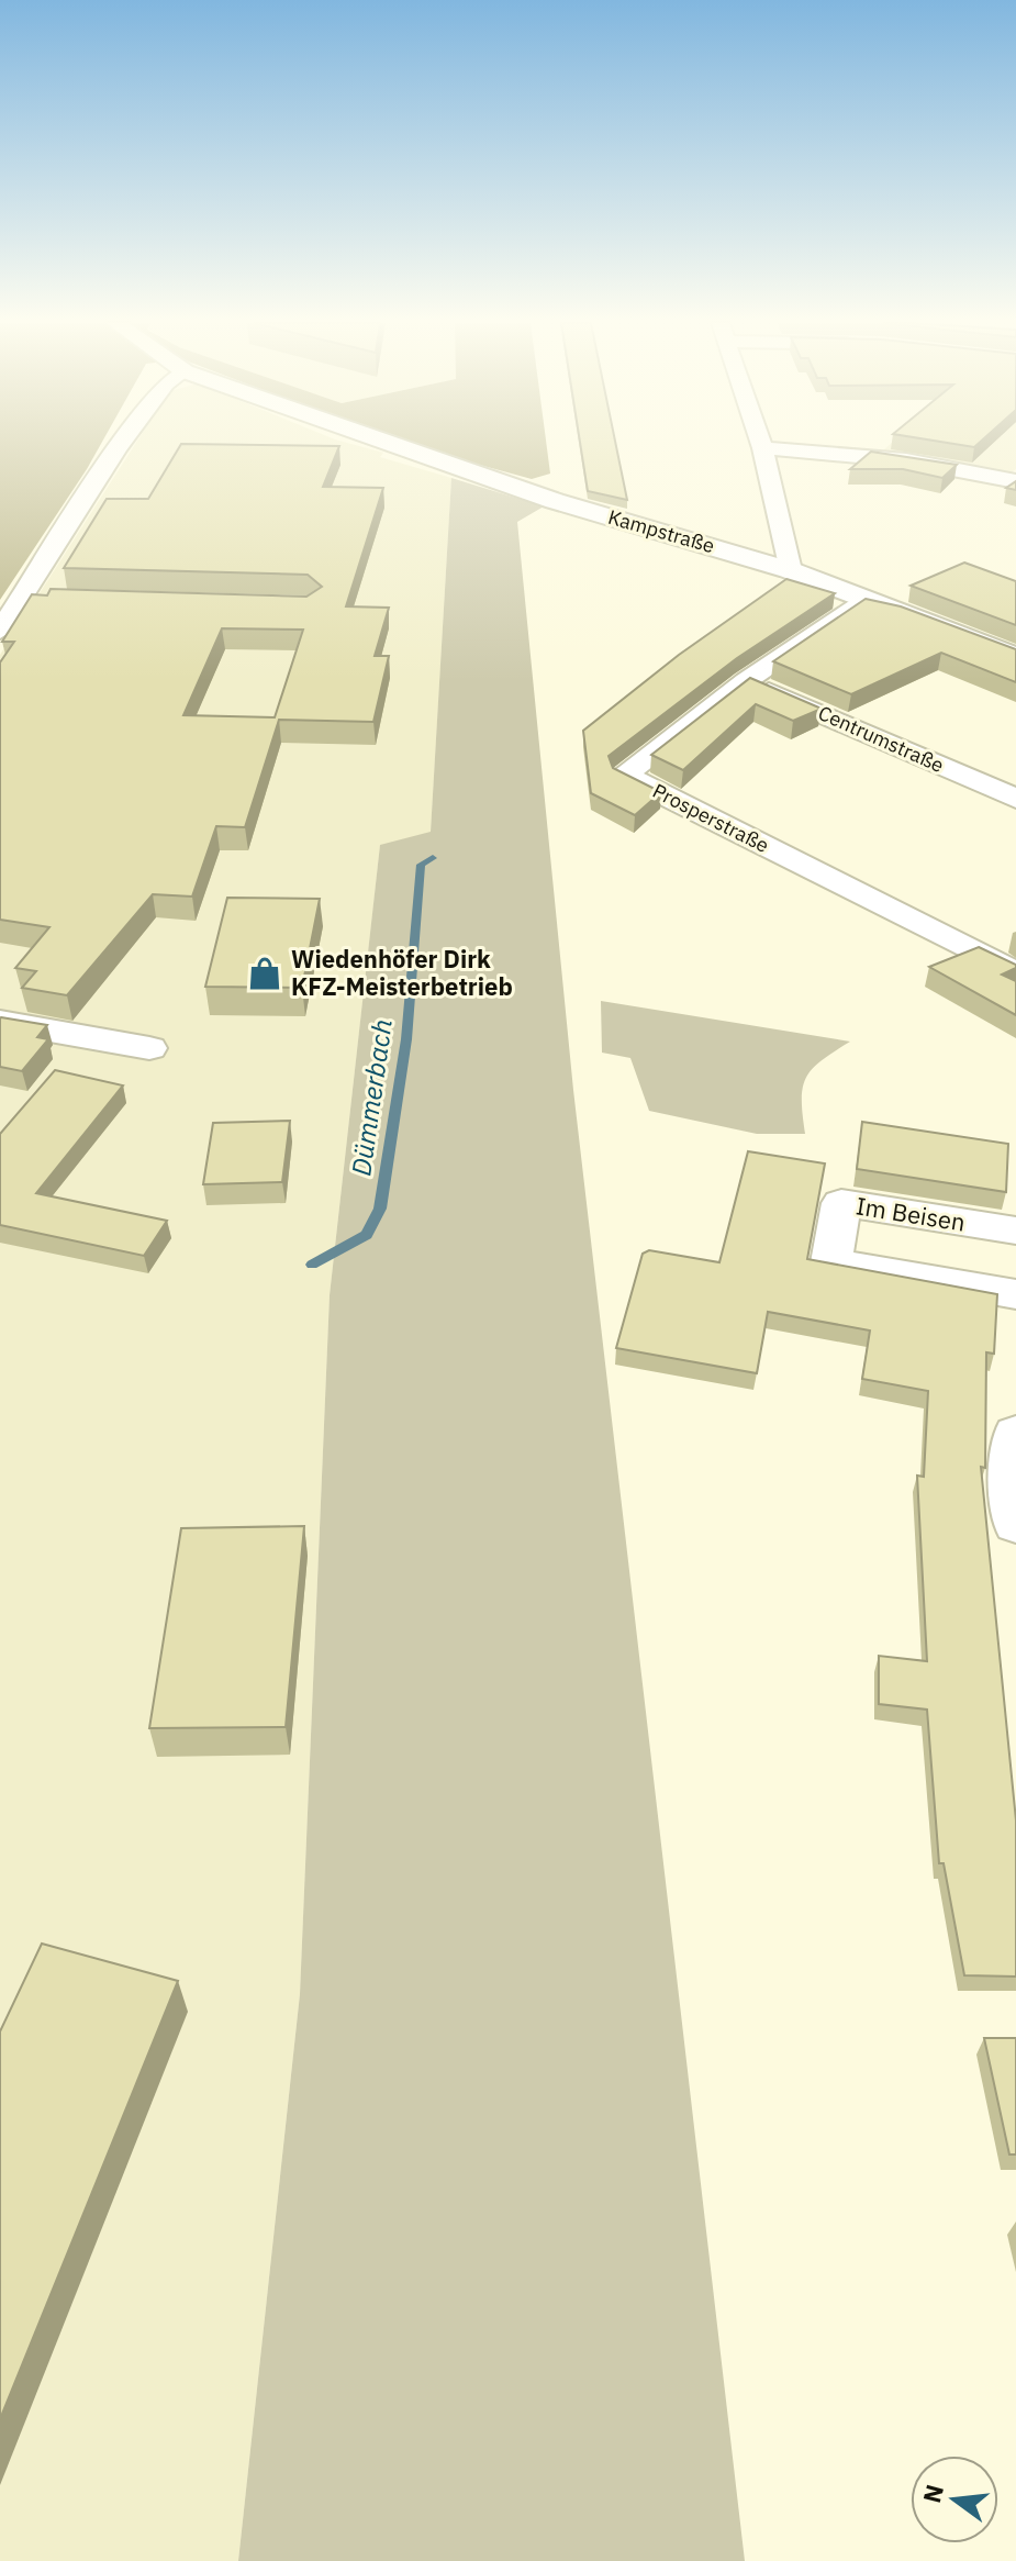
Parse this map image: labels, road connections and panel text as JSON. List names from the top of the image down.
{
  "streets": {
    "street": [
      "Kampstraße",
      "Centrumstraße",
      "Prosperstraße",
      "Im Beisen"
    ]
  },
  "crossings": [
    ["Kampstraße", "Prosperstraße"],
    ["Centrumstraße", "Prosperstraße"]
  ],
  "water": ["Dümmerbach"],
  "places": {
    "shop": ["Wiedenhöfer Dirk KFZ-Meisterbetrieb"]
  },
  "north": "left"
}
